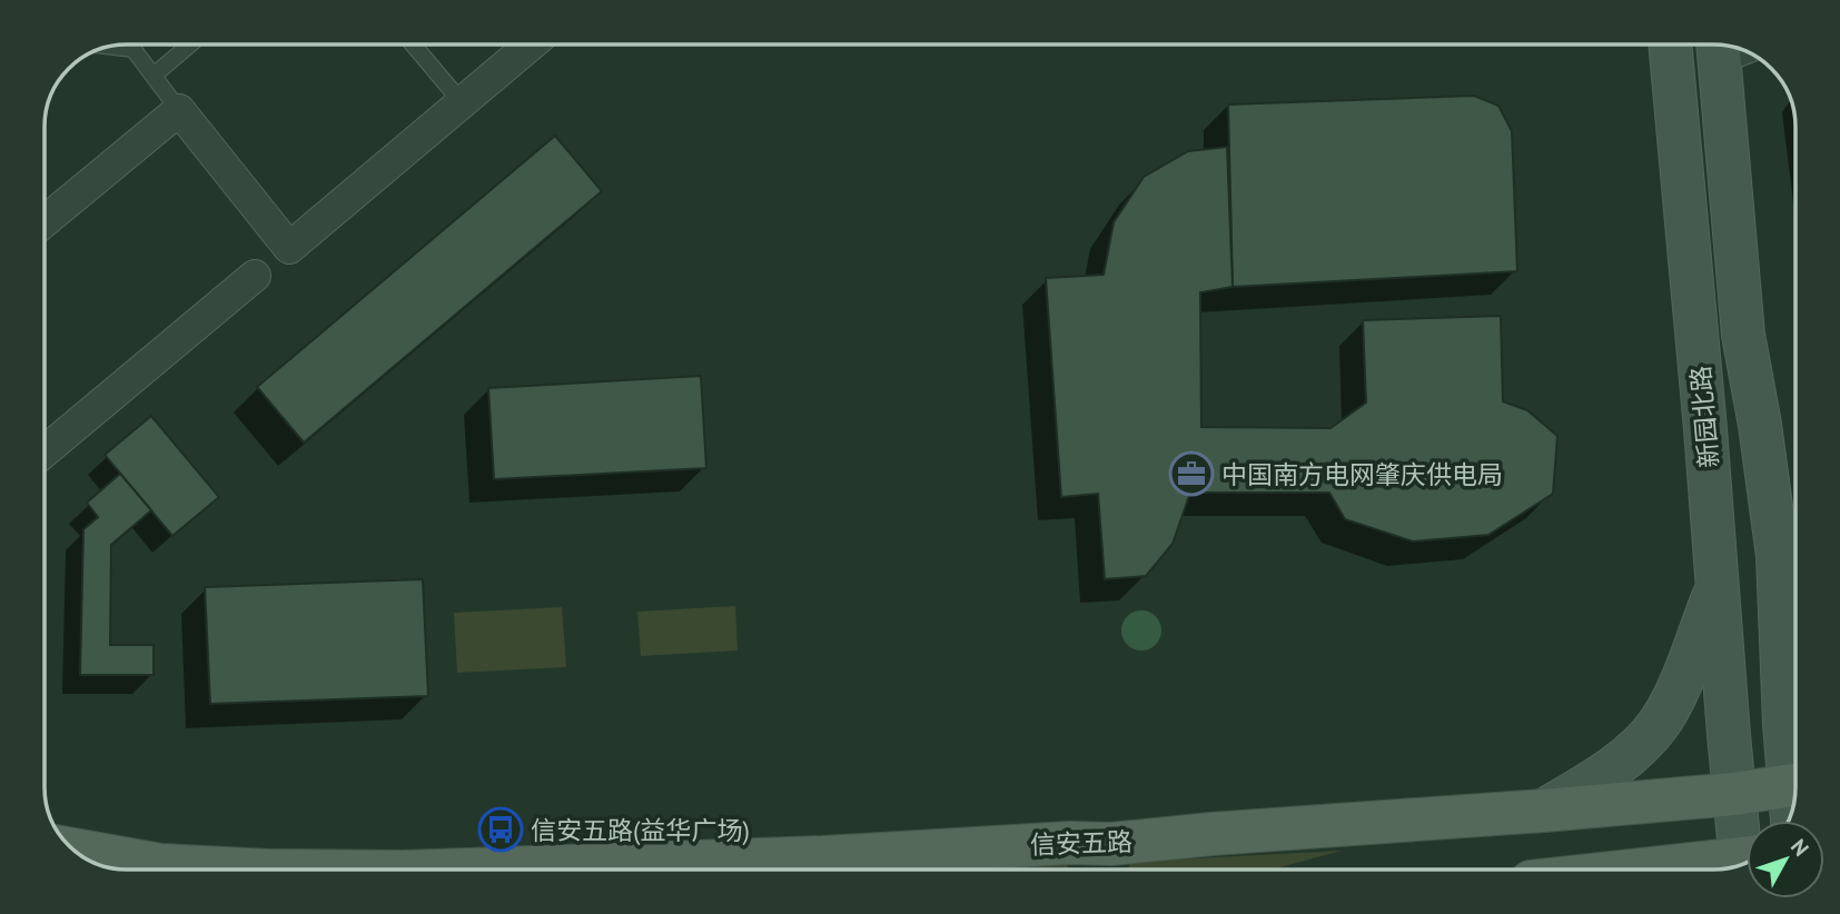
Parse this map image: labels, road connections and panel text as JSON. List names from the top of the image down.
{
  "streets": {
    "main road": ["新园北路", "信安五路"]
  },
  "crossings": [
    ["新园北路", "信安五路"]
  ],
  "places": {
    "office": ["中国南方电网肇庆供电局"],
    "bus stop": ["信安五路(益华广场)"]
  },
  "north": "top right"
}
